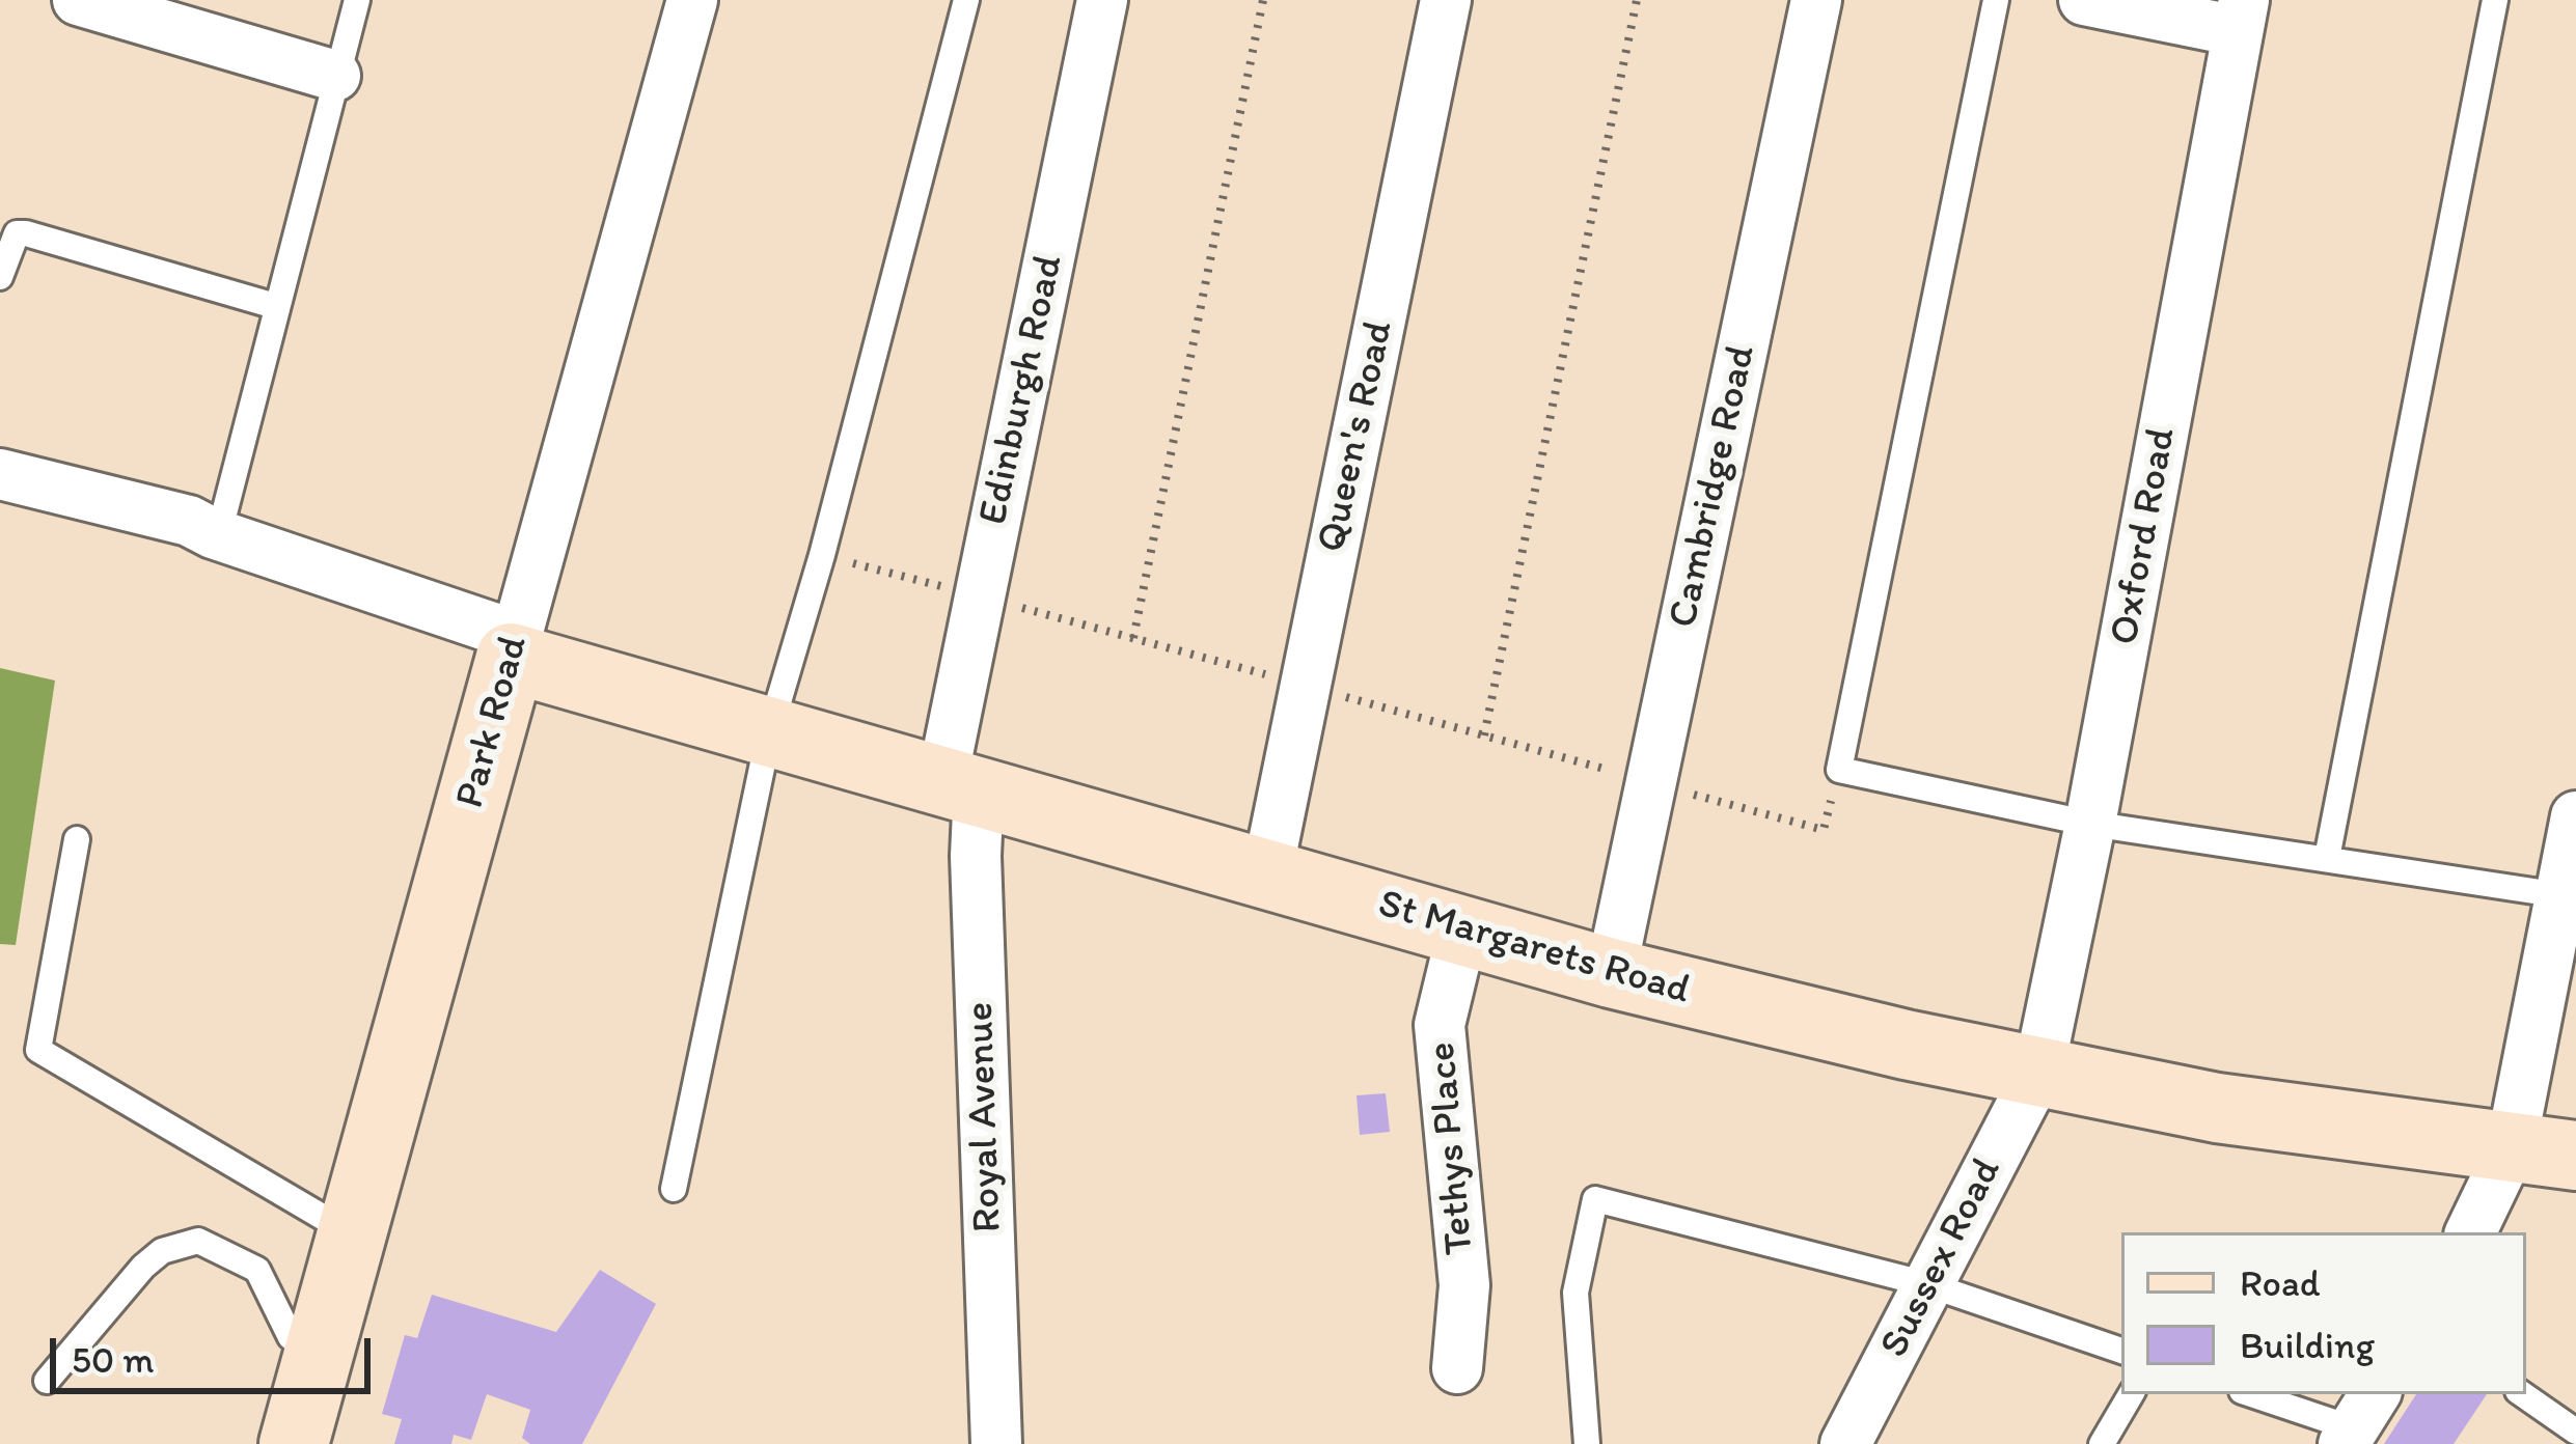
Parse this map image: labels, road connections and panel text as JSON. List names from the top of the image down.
{
  "streets": {
    "street": [
      "Edinburgh Road",
      "Queen's Road",
      "Cambridge Road",
      "Oxford Road",
      "Park Road",
      "St Margarets Road",
      "Royal Avenue",
      "Tethys Place",
      "Sussex Road"
    ]
  },
  "crossings": [
    ["Edinburgh Road", "St Margarets Road"],
    ["Edinburgh Road", "Royal Avenue"],
    ["Queen's Road", "St Margarets Road"],
    ["Cambridge Road", "St Margarets Road"],
    ["Oxford Road", "St Margarets Road"],
    ["Oxford Road", "Sussex Road"],
    ["Park Road", "St Margarets Road"],
    ["St Margarets Road", "Royal Avenue"],
    ["St Margarets Road", "Tethys Place"],
    ["St Margarets Road", "Sussex Road"]
  ],
  "legend": ["Road", "Building"],
  "scale_bar": "50 m"
}
